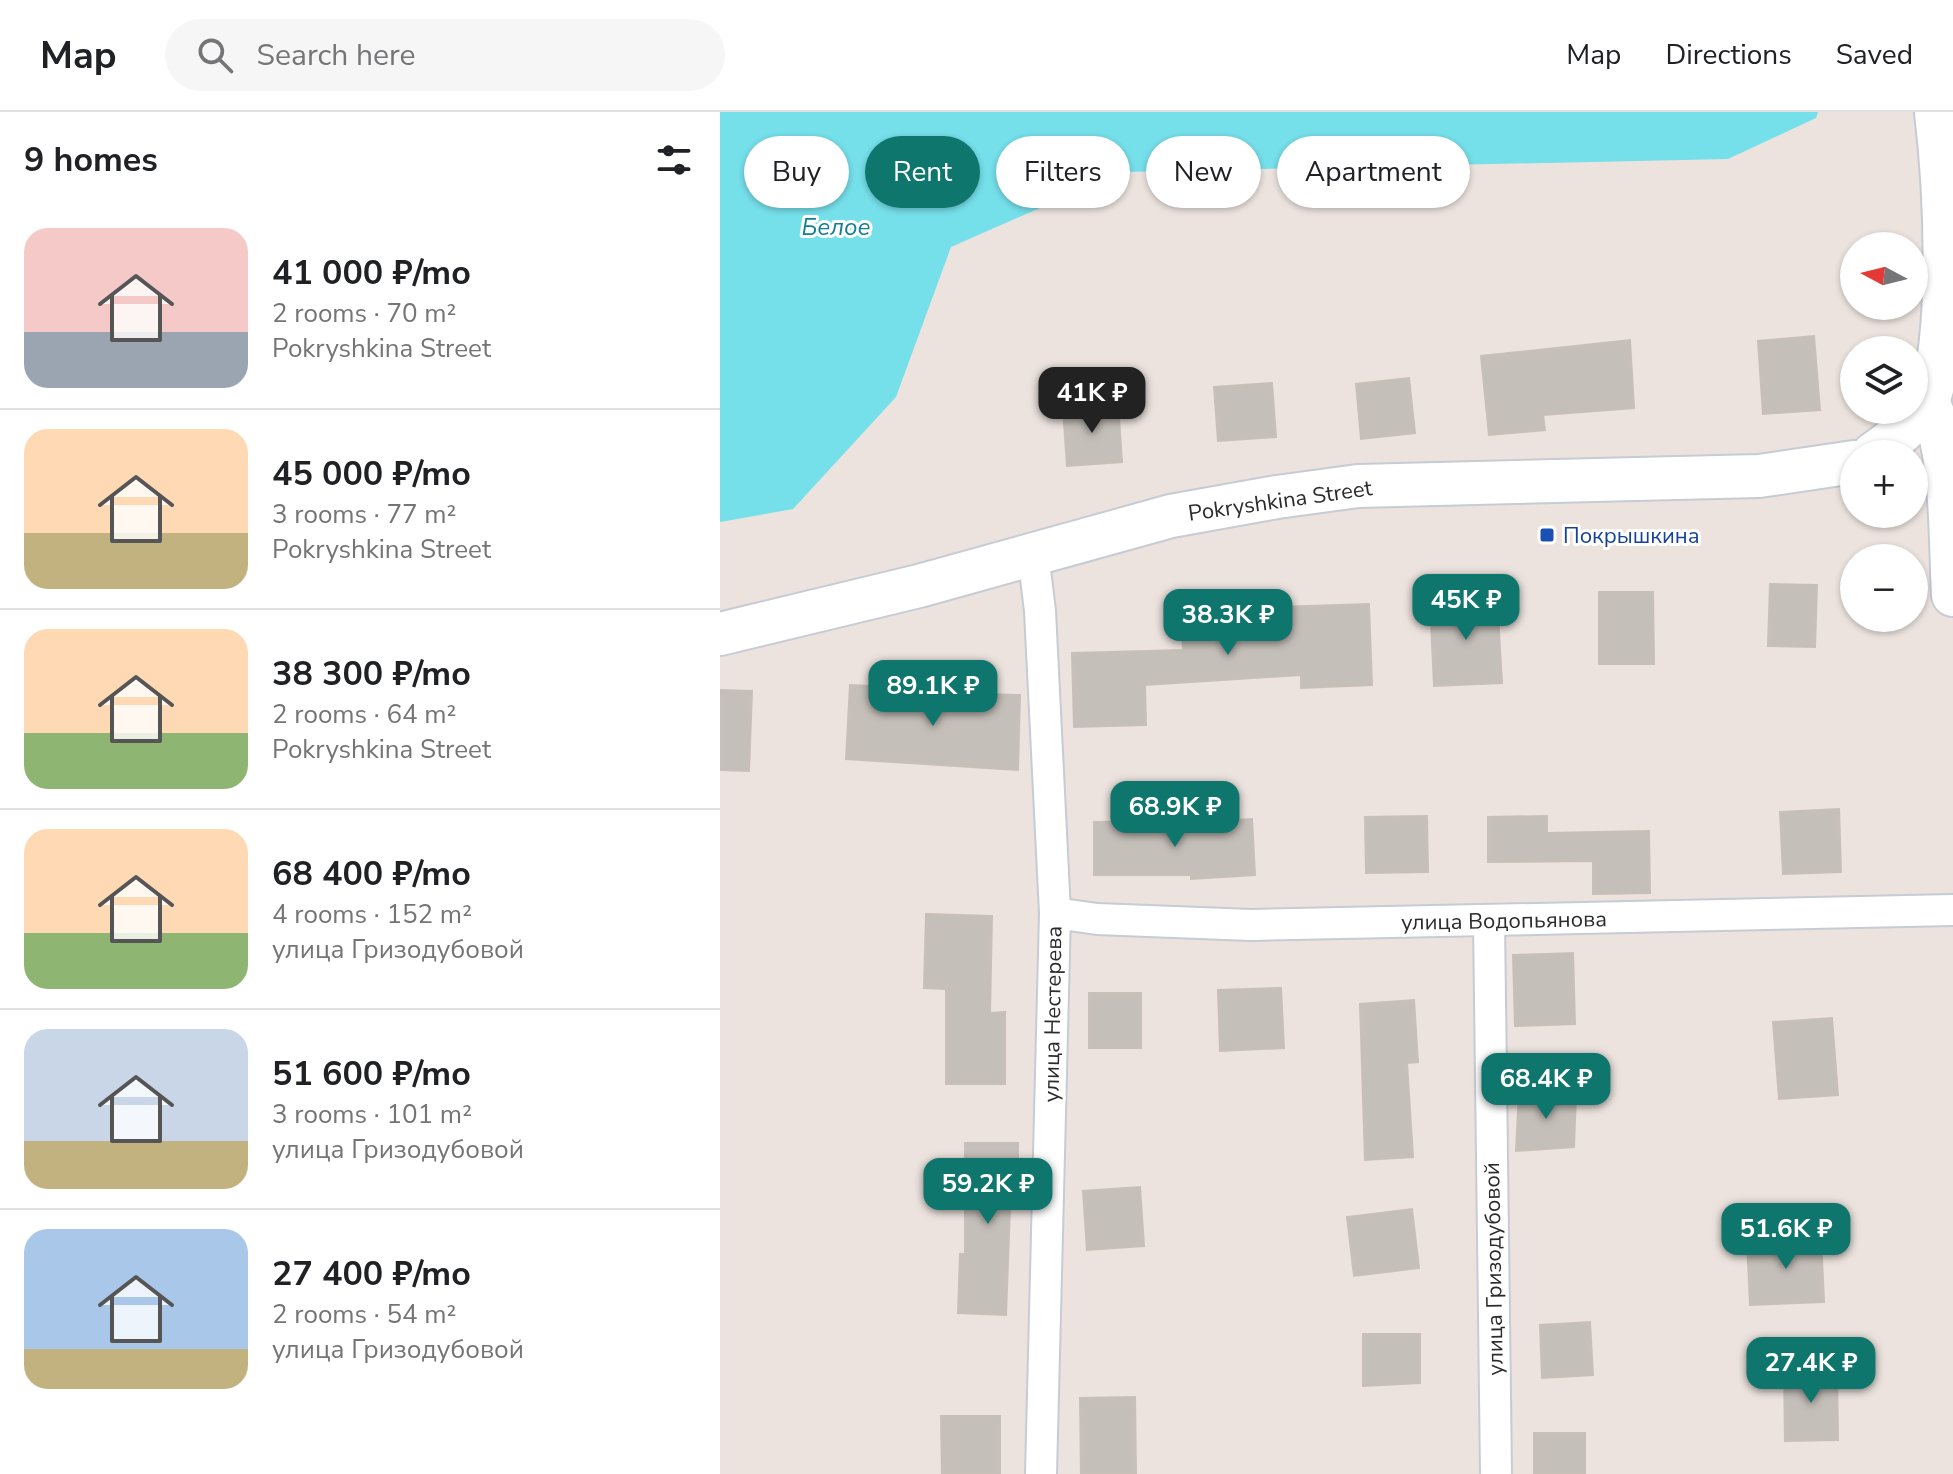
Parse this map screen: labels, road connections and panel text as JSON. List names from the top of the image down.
{
  "streets": {
    "street": [
      "Pokryshkina Street",
      "улица Водопьянова",
      "улица Нестерева",
      "улица Гризодубовой"
    ]
  },
  "crossings": [
    ["Pokryshkina Street", "улица Нестерева"],
    ["улица Водопьянова", "улица Нестерева"],
    ["улица Водопьянова", "улица Гризодубовой"]
  ],
  "water": ["Белое"],
  "places": {
    "transit": ["Покрышкина"]
  },
  "north": "left",
  "page": {
    "header": "Map",
    "search": "Search here",
    "nav": ["Map", "Directions", "Saved"],
    "heading": "9 homes",
    "chip": [
      "Buy",
      "Rent",
      "Filters",
      "New",
      "Apartment"
    ],
    "list": [
      {
        "name": "41 000 ₽/mo",
        "note": "2 rooms · 70 m² · Pokryshkina Street"
      },
      {
        "name": "45 000 ₽/mo",
        "note": "3 rooms · 77 m² · Pokryshkina Street"
      },
      {
        "name": "38 300 ₽/mo",
        "note": "2 rooms · 64 m² · Pokryshkina Street"
      },
      {
        "name": "68 400 ₽/mo",
        "note": "4 rooms · 152 m² · улица Гризодубовой"
      },
      {
        "name": "51 600 ₽/mo",
        "note": "3 rooms · 101 m² · улица Гризодубовой"
      },
      {
        "name": "27 400 ₽/mo",
        "note": "2 rooms · 54 m² · улица Гризодубовой"
      }
    ],
    "map_buttons": ["+", "−"],
    "price": [
      "41K ₽",
      "45K ₽",
      "38.3K ₽",
      "89.1K ₽",
      "68.9K ₽",
      "68.4K ₽",
      "59.2K ₽",
      "51.6K ₽",
      "27.4K ₽"
    ]
  }
}
